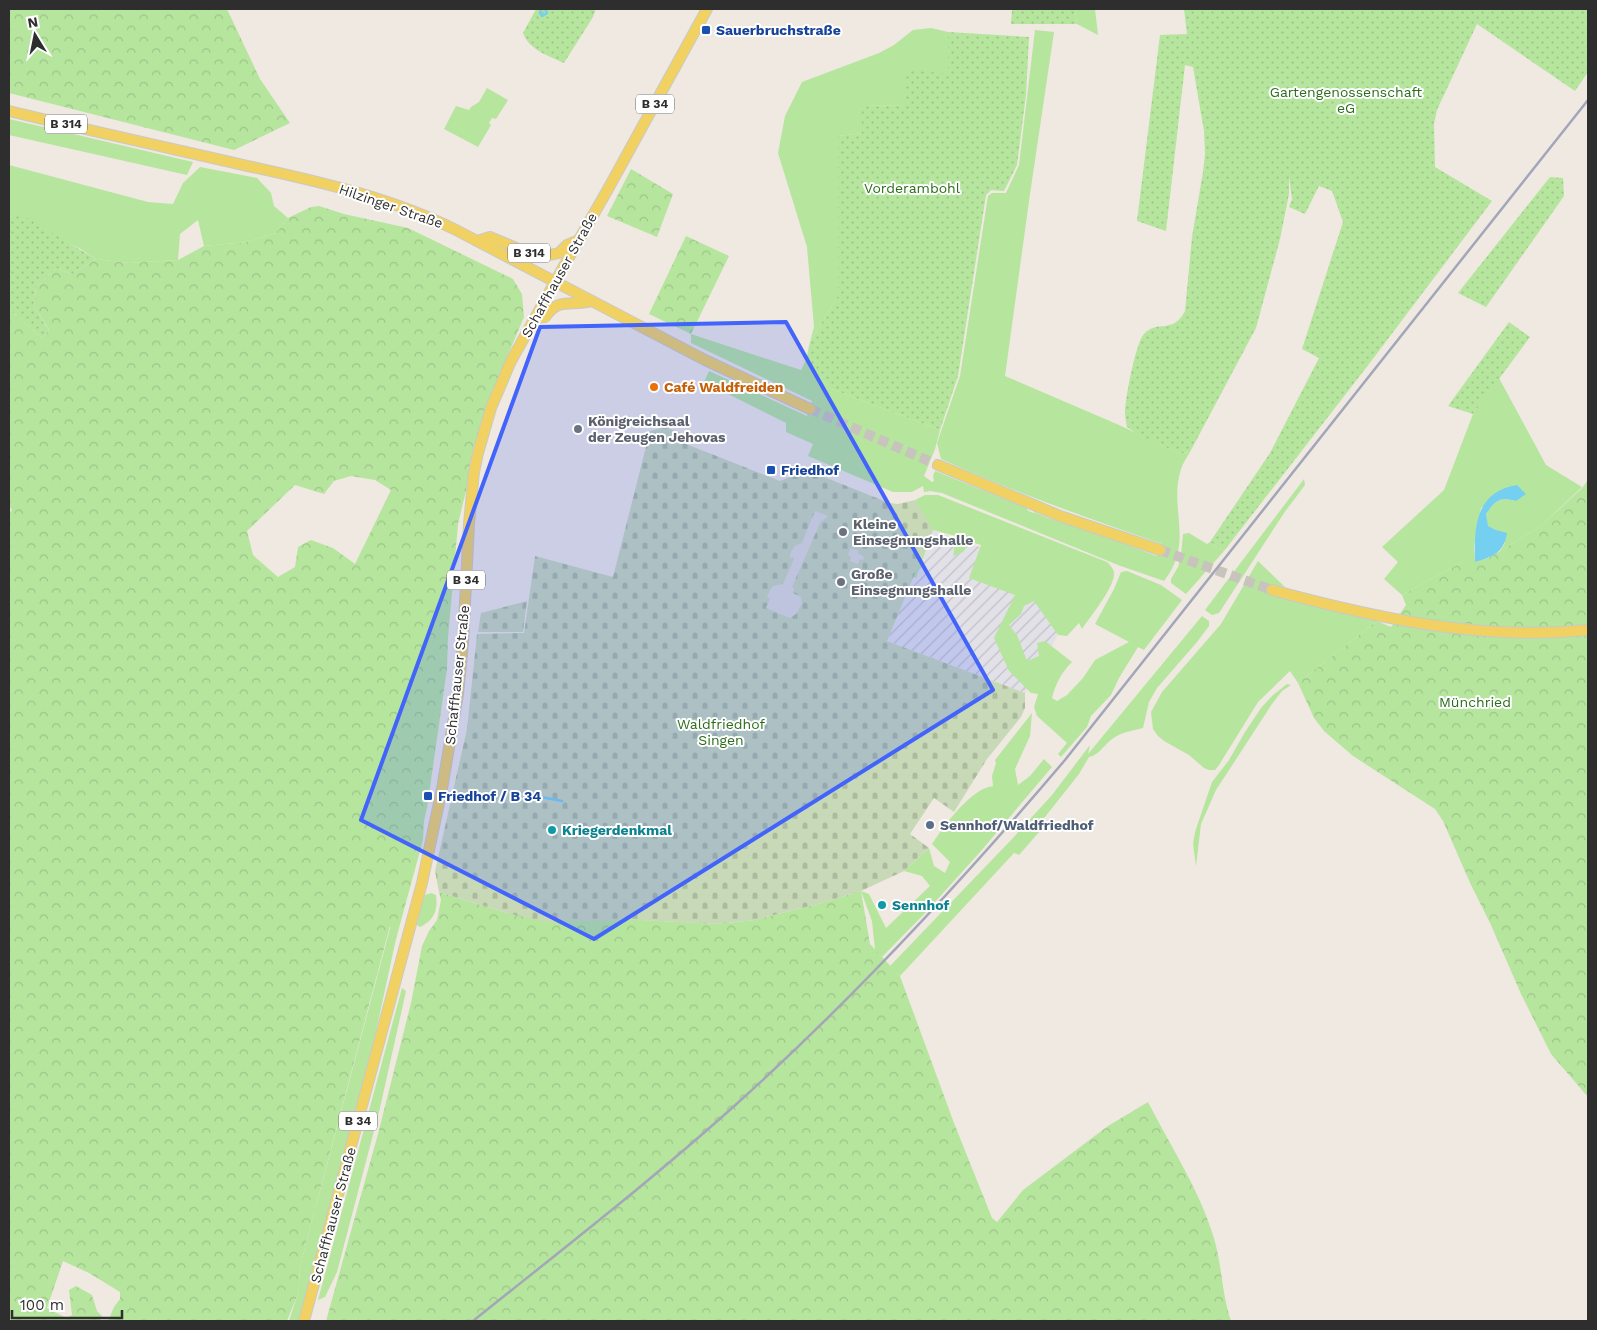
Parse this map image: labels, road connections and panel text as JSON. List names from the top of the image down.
{
  "streets": {
    "main road": [
      "B 34",
      "B 314",
      "Hilzinger Straße",
      "Schaffhauser Straße"
    ]
  },
  "crossings": [
    ["B 314", "Hilzinger Straße"],
    ["B 314", "Schaffhauser Straße"],
    ["Hilzinger Straße", "Schaffhauser Straße"]
  ],
  "parks": [
    "Gartengenossenschaft eG",
    "Vorderambohl",
    "Münchried",
    "Waldfriedhof Singen"
  ],
  "places": {
    "transit": ["Sauerbruchstraße", "Friedhof", "Friedhof / B 34"],
    "other": [
      "Café Waldfreiden",
      "Königreichsaal der Zeugen Jehovas",
      "Kleine Einsegnungshalle",
      "Große Einsegnungshalle",
      "Sennhof/Waldfriedhof",
      "Kriegerdenkmal",
      "Sennhof"
    ]
  },
  "scale_bar": "100 m",
  "north": "top"
}
